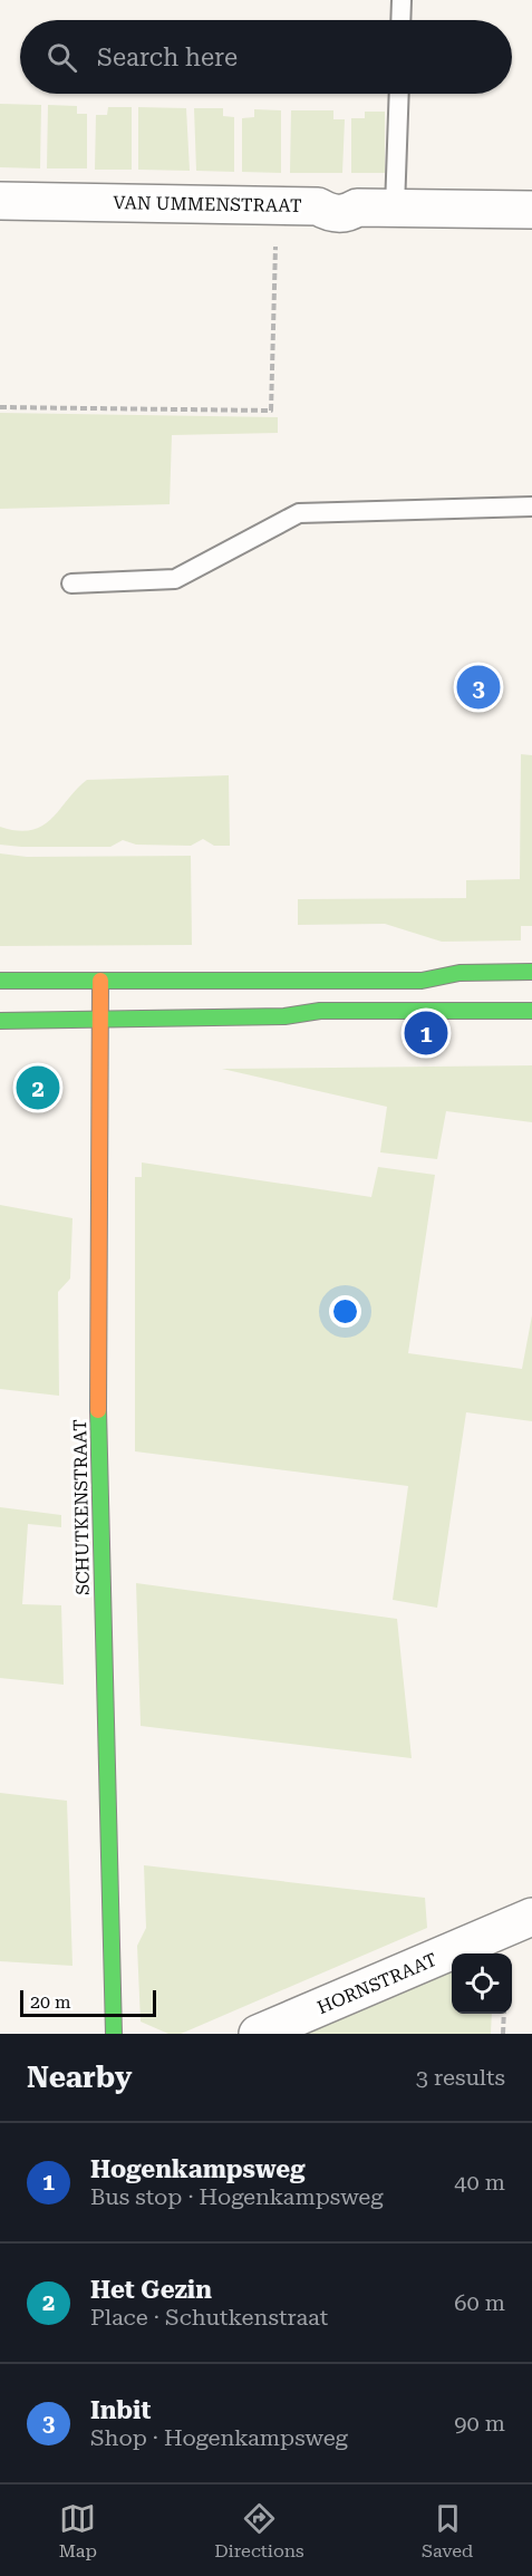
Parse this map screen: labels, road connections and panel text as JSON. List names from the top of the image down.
{
  "streets": {
    "street": ["VAN UMMENSTRAAT", "SCHUTKENSTRAAT", "HORNSTRAAT"]
  },
  "scale_bar": "20 m",
  "page": {
    "search": "Search here",
    "pins": ["3", "1", "2"],
    "scale": "20 m",
    "heading": ["Nearby", "3 results"],
    "list": [
      {
        "mark": "1",
        "name": "Hogenkampsweg",
        "note": "Bus stop · Hogenkampsweg",
        "value": "40 m"
      },
      {
        "mark": "2",
        "name": "Het Gezin",
        "note": "Place · Schutkenstraat",
        "value": "60 m"
      },
      {
        "mark": "3",
        "name": "Inbit",
        "note": "Shop · Hogenkampsweg",
        "value": "90 m"
      }
    ],
    "nav": ["Map", "Directions", "Saved"]
  }
}
